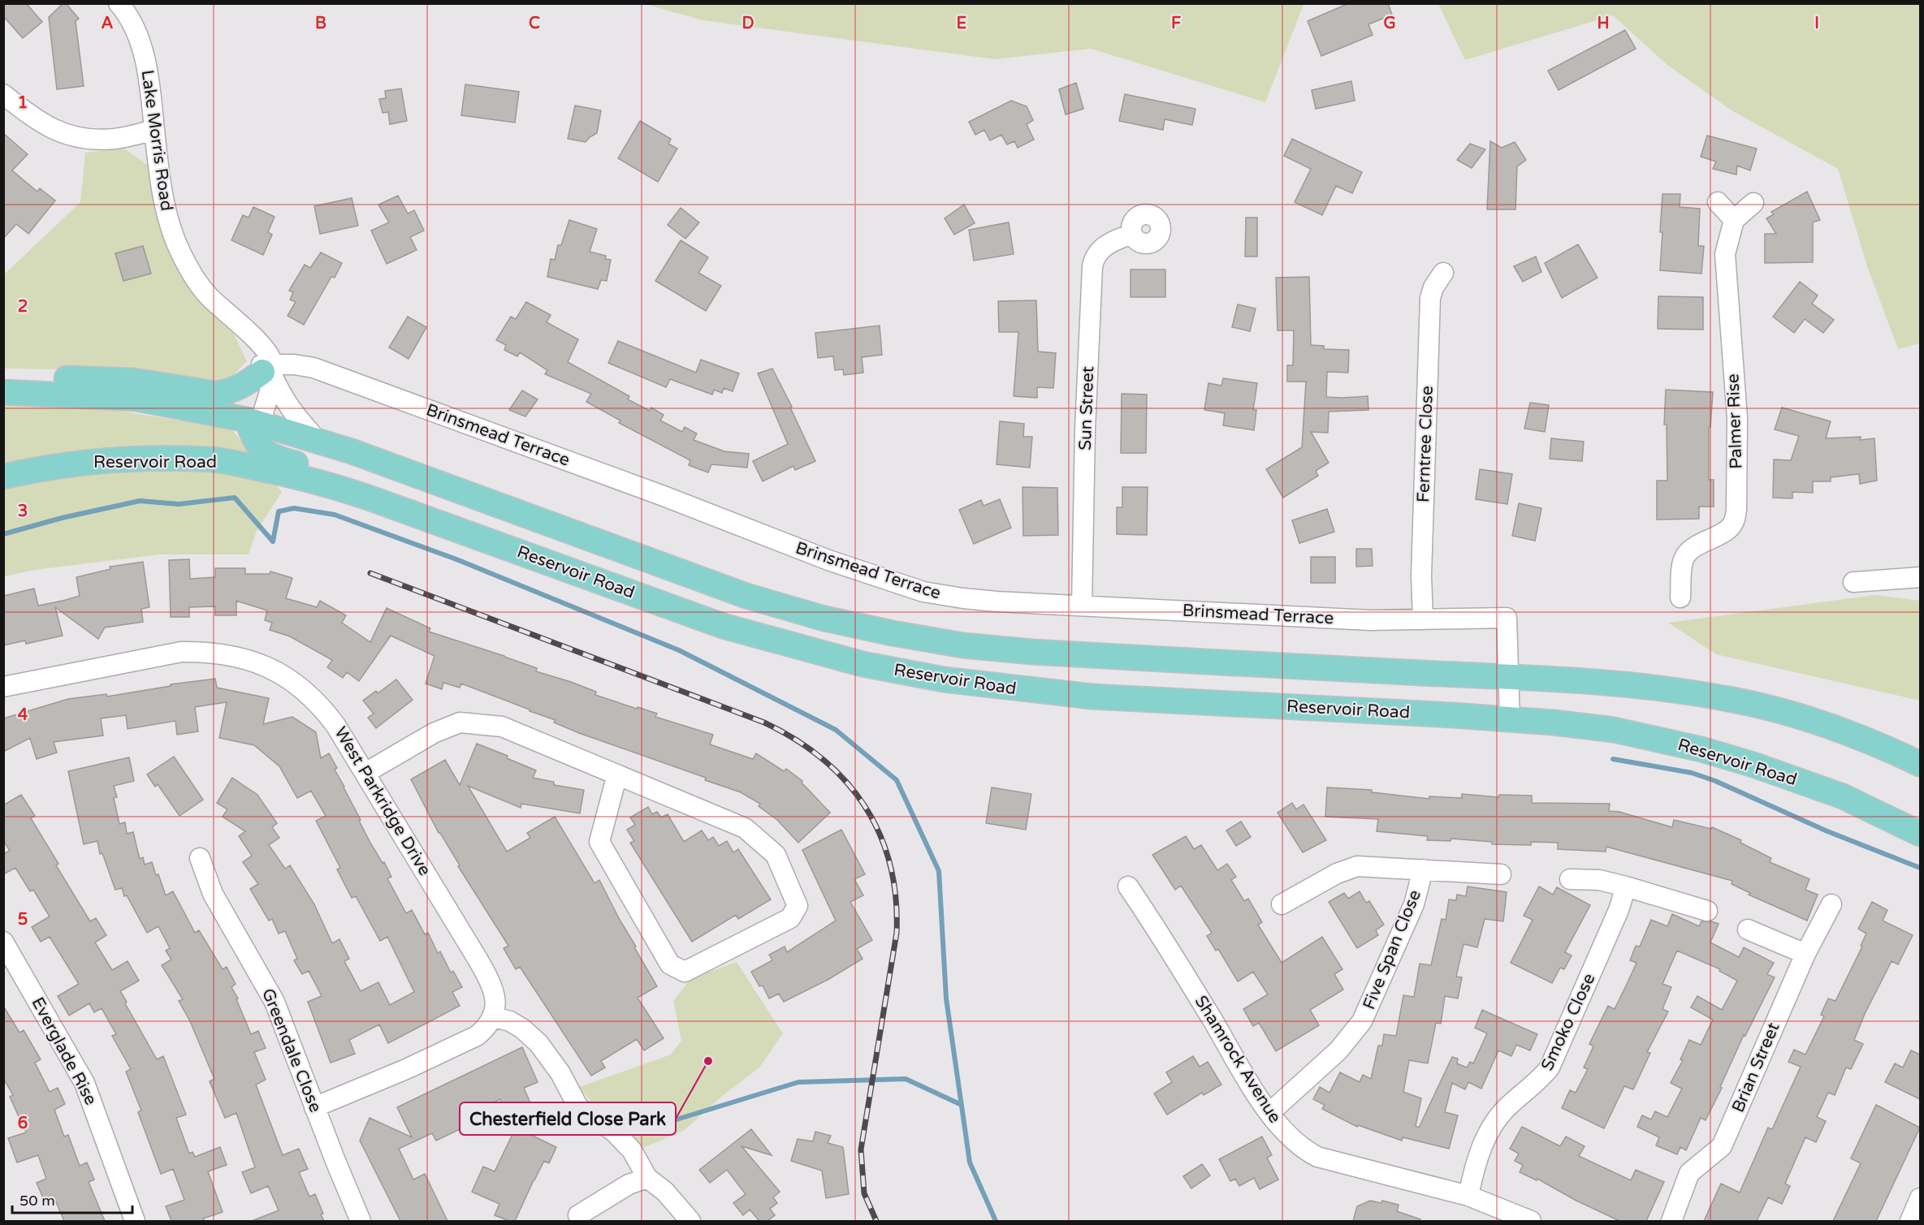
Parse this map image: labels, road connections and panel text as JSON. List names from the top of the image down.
{
  "streets": {
    "main road": ["Reservoir Road"],
    "street": [
      "Lake Morris Road",
      "Sun Street",
      "Palmer Rise",
      "Brinsmead Terrace",
      "Ferntree Close",
      "West Parkridge Drive",
      "Five Span Close",
      "Smoko Close",
      "Greendale Close",
      "Everglade Rise",
      "Shamrock Avenue",
      "Brian Street"
    ]
  },
  "crossings": [
    ["Lake Morris Road", "Brinsmead Terrace"],
    ["Lake Morris Road", "Reservoir Road"],
    ["Sun Street", "Brinsmead Terrace"],
    ["Brinsmead Terrace", "Ferntree Close"],
    ["Brinsmead Terrace", "Reservoir Road"],
    ["Five Span Close", "Shamrock Avenue"],
    ["Smoko Close", "Shamrock Avenue"]
  ],
  "places": ["Chesterfield Close Park"],
  "scale_bar": "50 m",
  "grid": {
    "columns": [
      "A",
      "B",
      "C",
      "D",
      "E",
      "F",
      "G",
      "H",
      "I"
    ],
    "rows": [
      "1",
      "2",
      "3",
      "4",
      "5",
      "6"
    ]
  }
}
